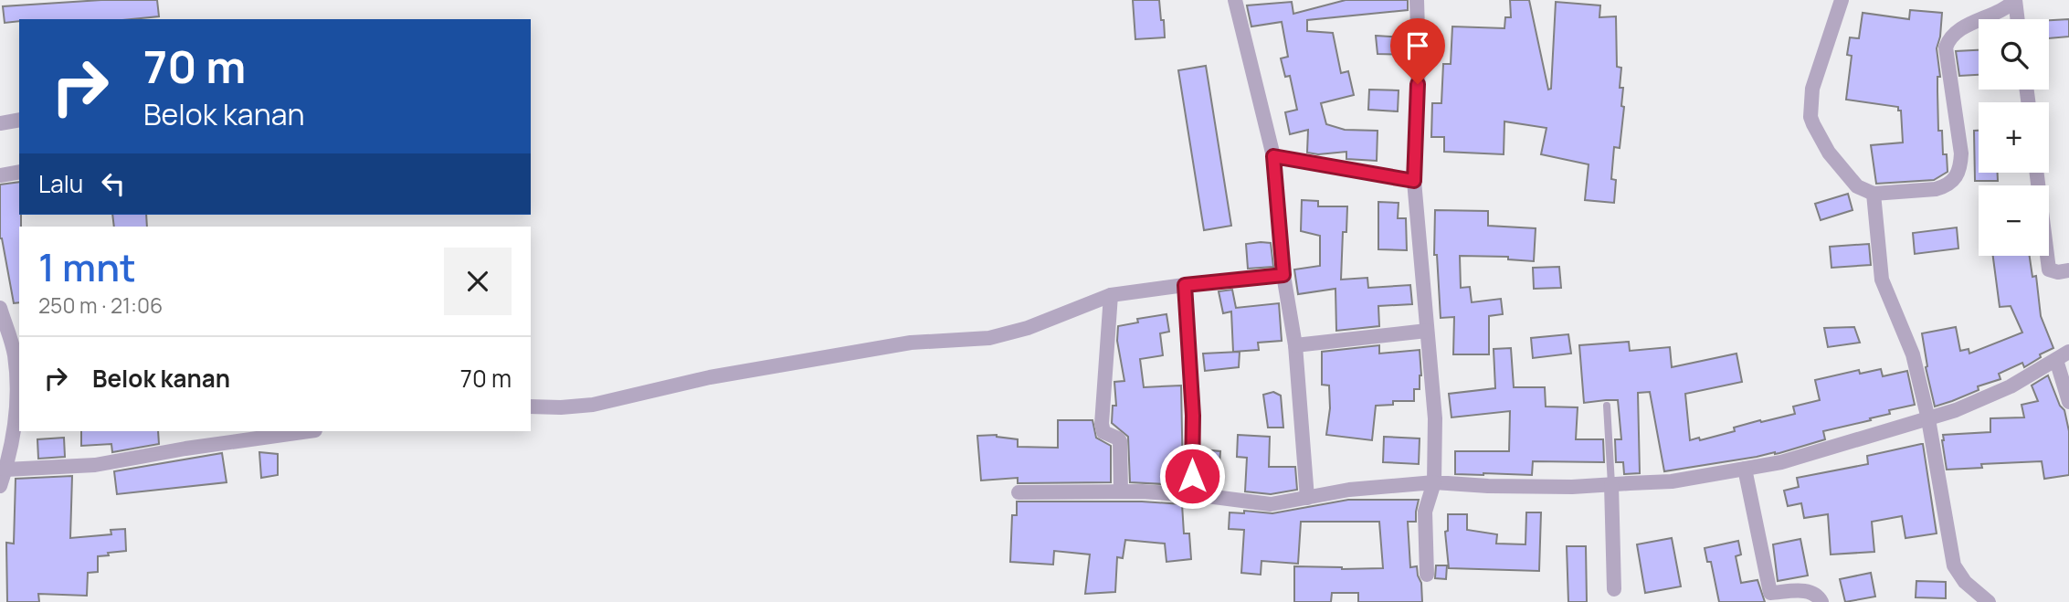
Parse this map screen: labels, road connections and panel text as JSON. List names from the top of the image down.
{
  "page": {
    "map_buttons": ["+", "−"],
    "turn": ["70 m", "Belok kanan"],
    "then": "Lalu",
    "heading": ["1 mnt", "250 m · 21:06"],
    "list": [
      {
        "name": "Belok kanan",
        "value": "70 m"
      }
    ]
  }
}
